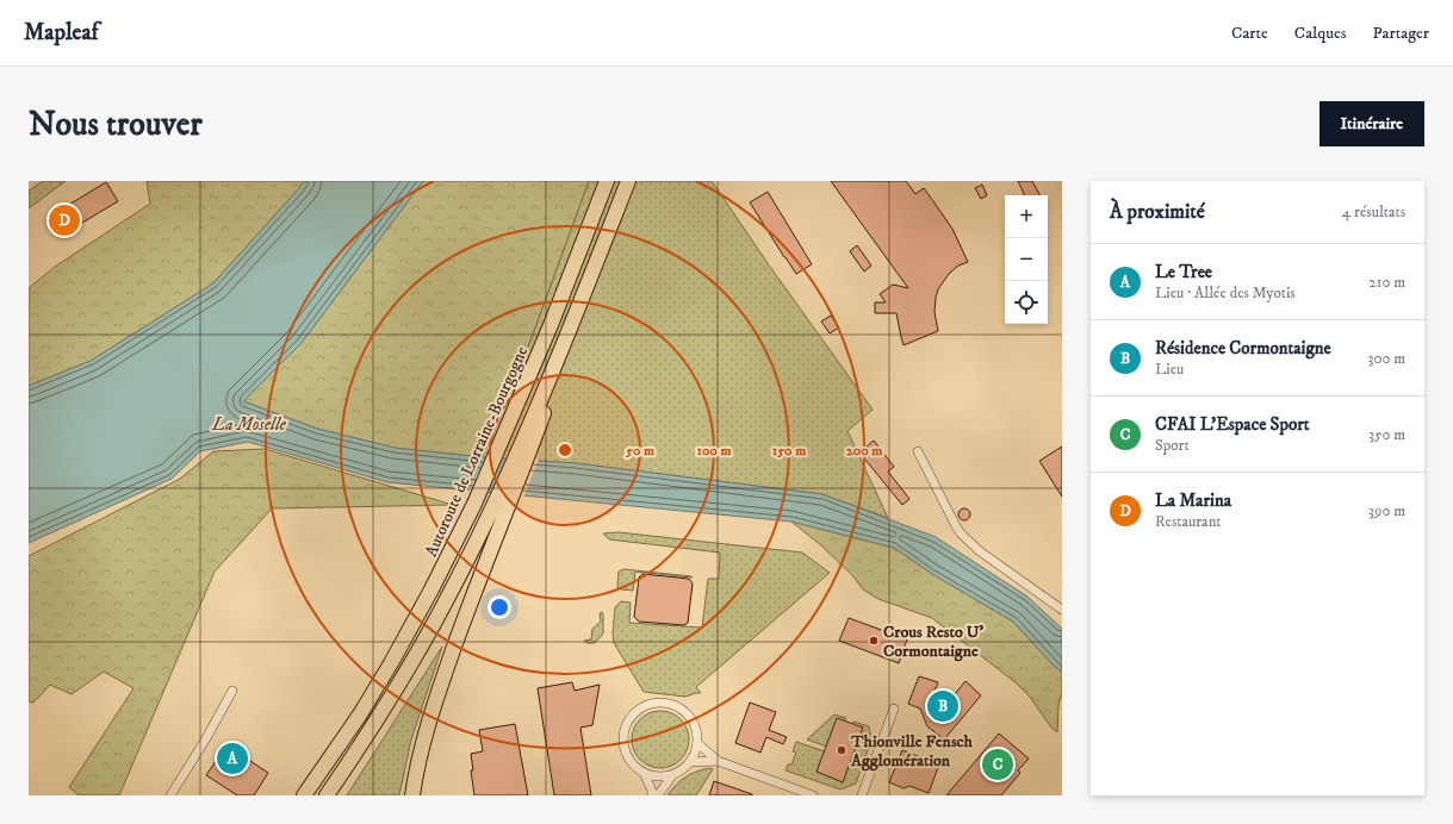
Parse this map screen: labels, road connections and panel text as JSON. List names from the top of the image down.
{
  "streets": {
    "highway": ["Autoroute de Lorraine-Bourgogne"]
  },
  "water": ["La Moselle"],
  "places": ["Crous Resto U' Cormontaigne", "Thionville Fensch Agglomération"],
  "page": {
    "header": "Mapleaf",
    "nav": ["Carte", "Calques", "Partager"],
    "buttons": "Itinéraire",
    "title": "Nous trouver",
    "heading": ["À proximité", "4 résultats"],
    "map_buttons": ["+", "−"],
    "pins": [
      "D",
      "B",
      "A",
      "C"
    ],
    "list": [
      {
        "mark": "A",
        "name": "Le Tree",
        "note": "Lieu · Allée des Myotis",
        "value": "210 m"
      },
      {
        "mark": "B",
        "name": "Résidence Cormontaigne",
        "note": "Lieu",
        "value": "300 m"
      },
      {
        "mark": "C",
        "name": "CFAI L'Espace Sport",
        "note": "Sport",
        "value": "350 m"
      },
      {
        "mark": "D",
        "name": "La Marina",
        "note": "Restaurant",
        "value": "390 m"
      }
    ]
  },
  "rings": [
    "50 m",
    "100 m",
    "150 m",
    "200 m"
  ]
}
